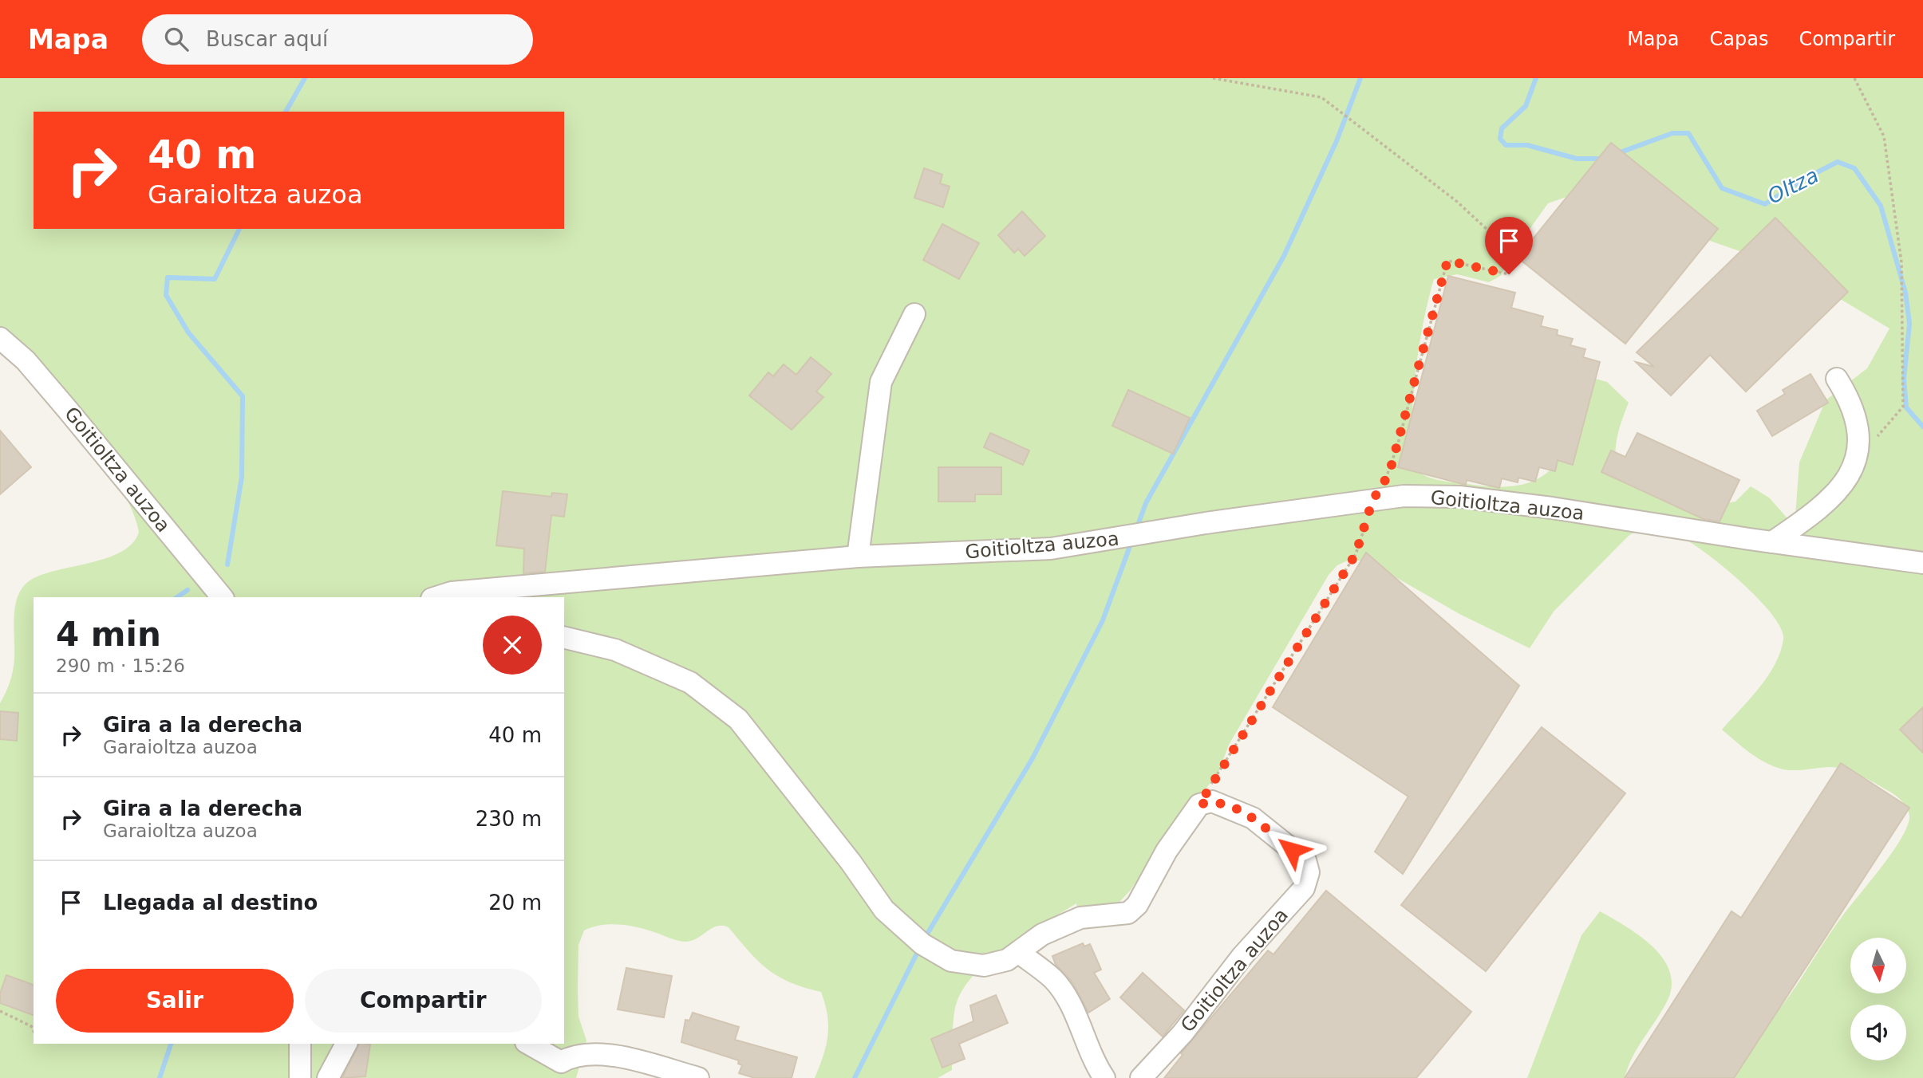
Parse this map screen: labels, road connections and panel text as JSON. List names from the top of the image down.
{
  "streets": {
    "street": ["Goitioltza auzoa"]
  },
  "water": ["Oltza"],
  "north": "bottom",
  "page": {
    "header": "Mapa",
    "search": "Buscar aquí",
    "nav": ["Mapa", "Capas", "Compartir"],
    "turn": ["40 m", "Garaioltza auzoa"],
    "heading": ["4 min", "290 m · 15:26"],
    "list": [
      {
        "name": "Gira a la derecha",
        "note": "Garaioltza auzoa",
        "value": "40 m"
      },
      {
        "name": "Gira a la derecha",
        "note": "Garaioltza auzoa",
        "value": "230 m"
      },
      {
        "name": "Llegada al destino",
        "value": "20 m"
      }
    ],
    "buttons": ["Salir", "Compartir"]
  }
}
